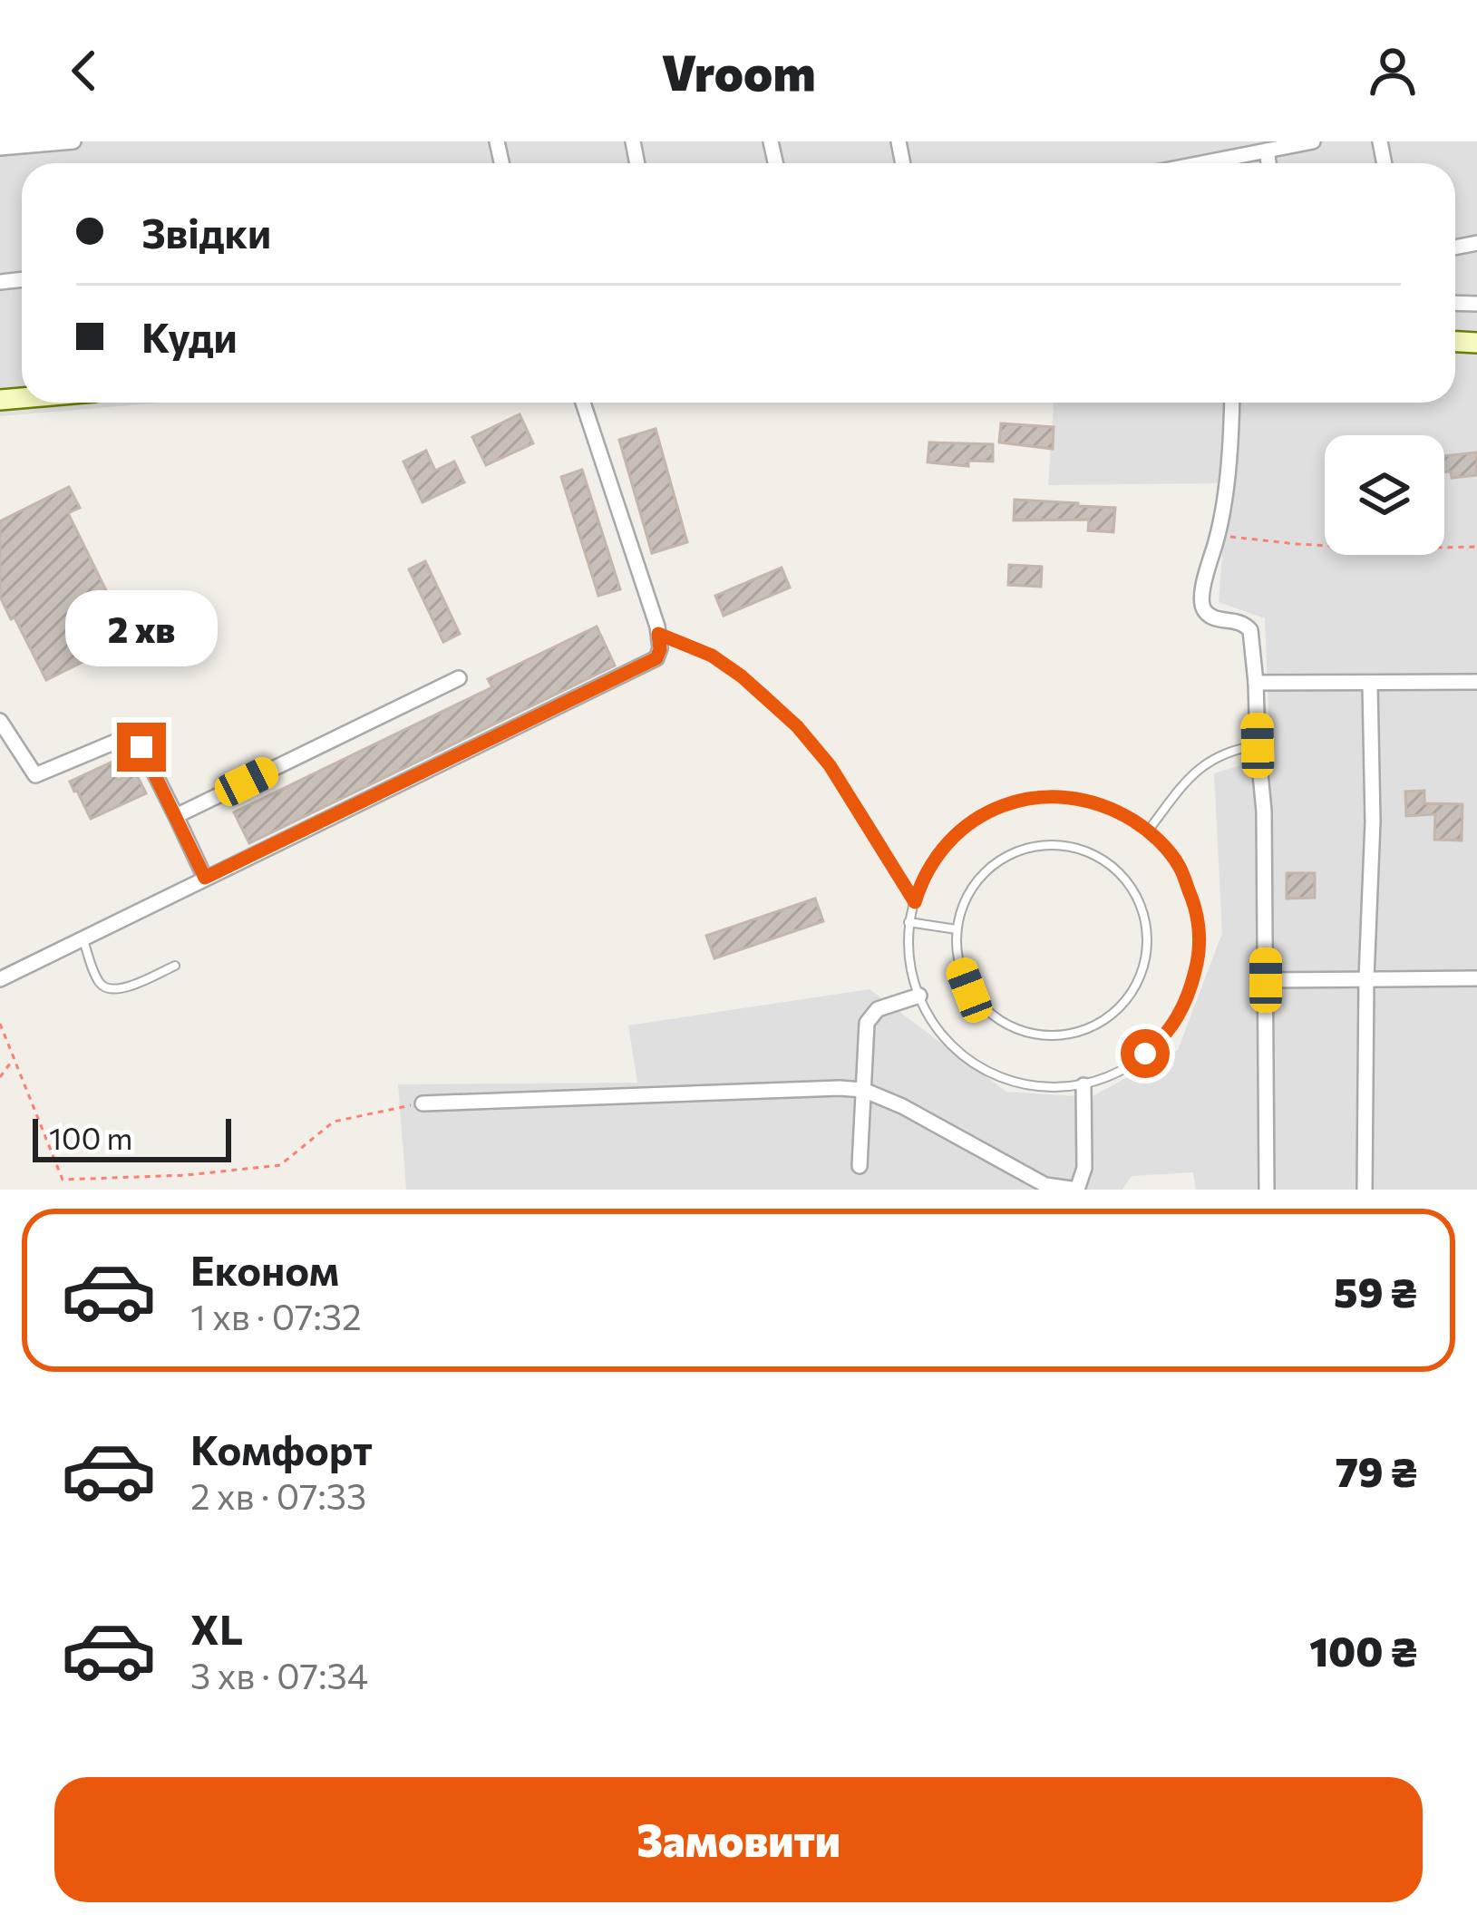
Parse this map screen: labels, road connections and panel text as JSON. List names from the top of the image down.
{
  "scale_bar": "100 m",
  "page": {
    "header": "Vroom",
    "banner": ["Звідки", "Куди"],
    "bubble": "2 хв",
    "scale": "100 m",
    "list": [
      {
        "name": "Економ",
        "note": "1 хв · 07:32",
        "value": "59 ₴"
      },
      {
        "name": "Комфорт",
        "note": "2 хв · 07:33",
        "value": "79 ₴"
      },
      {
        "name": "XL",
        "note": "3 хв · 07:34",
        "value": "100 ₴"
      }
    ],
    "buttons": "Замовити"
  }
}
